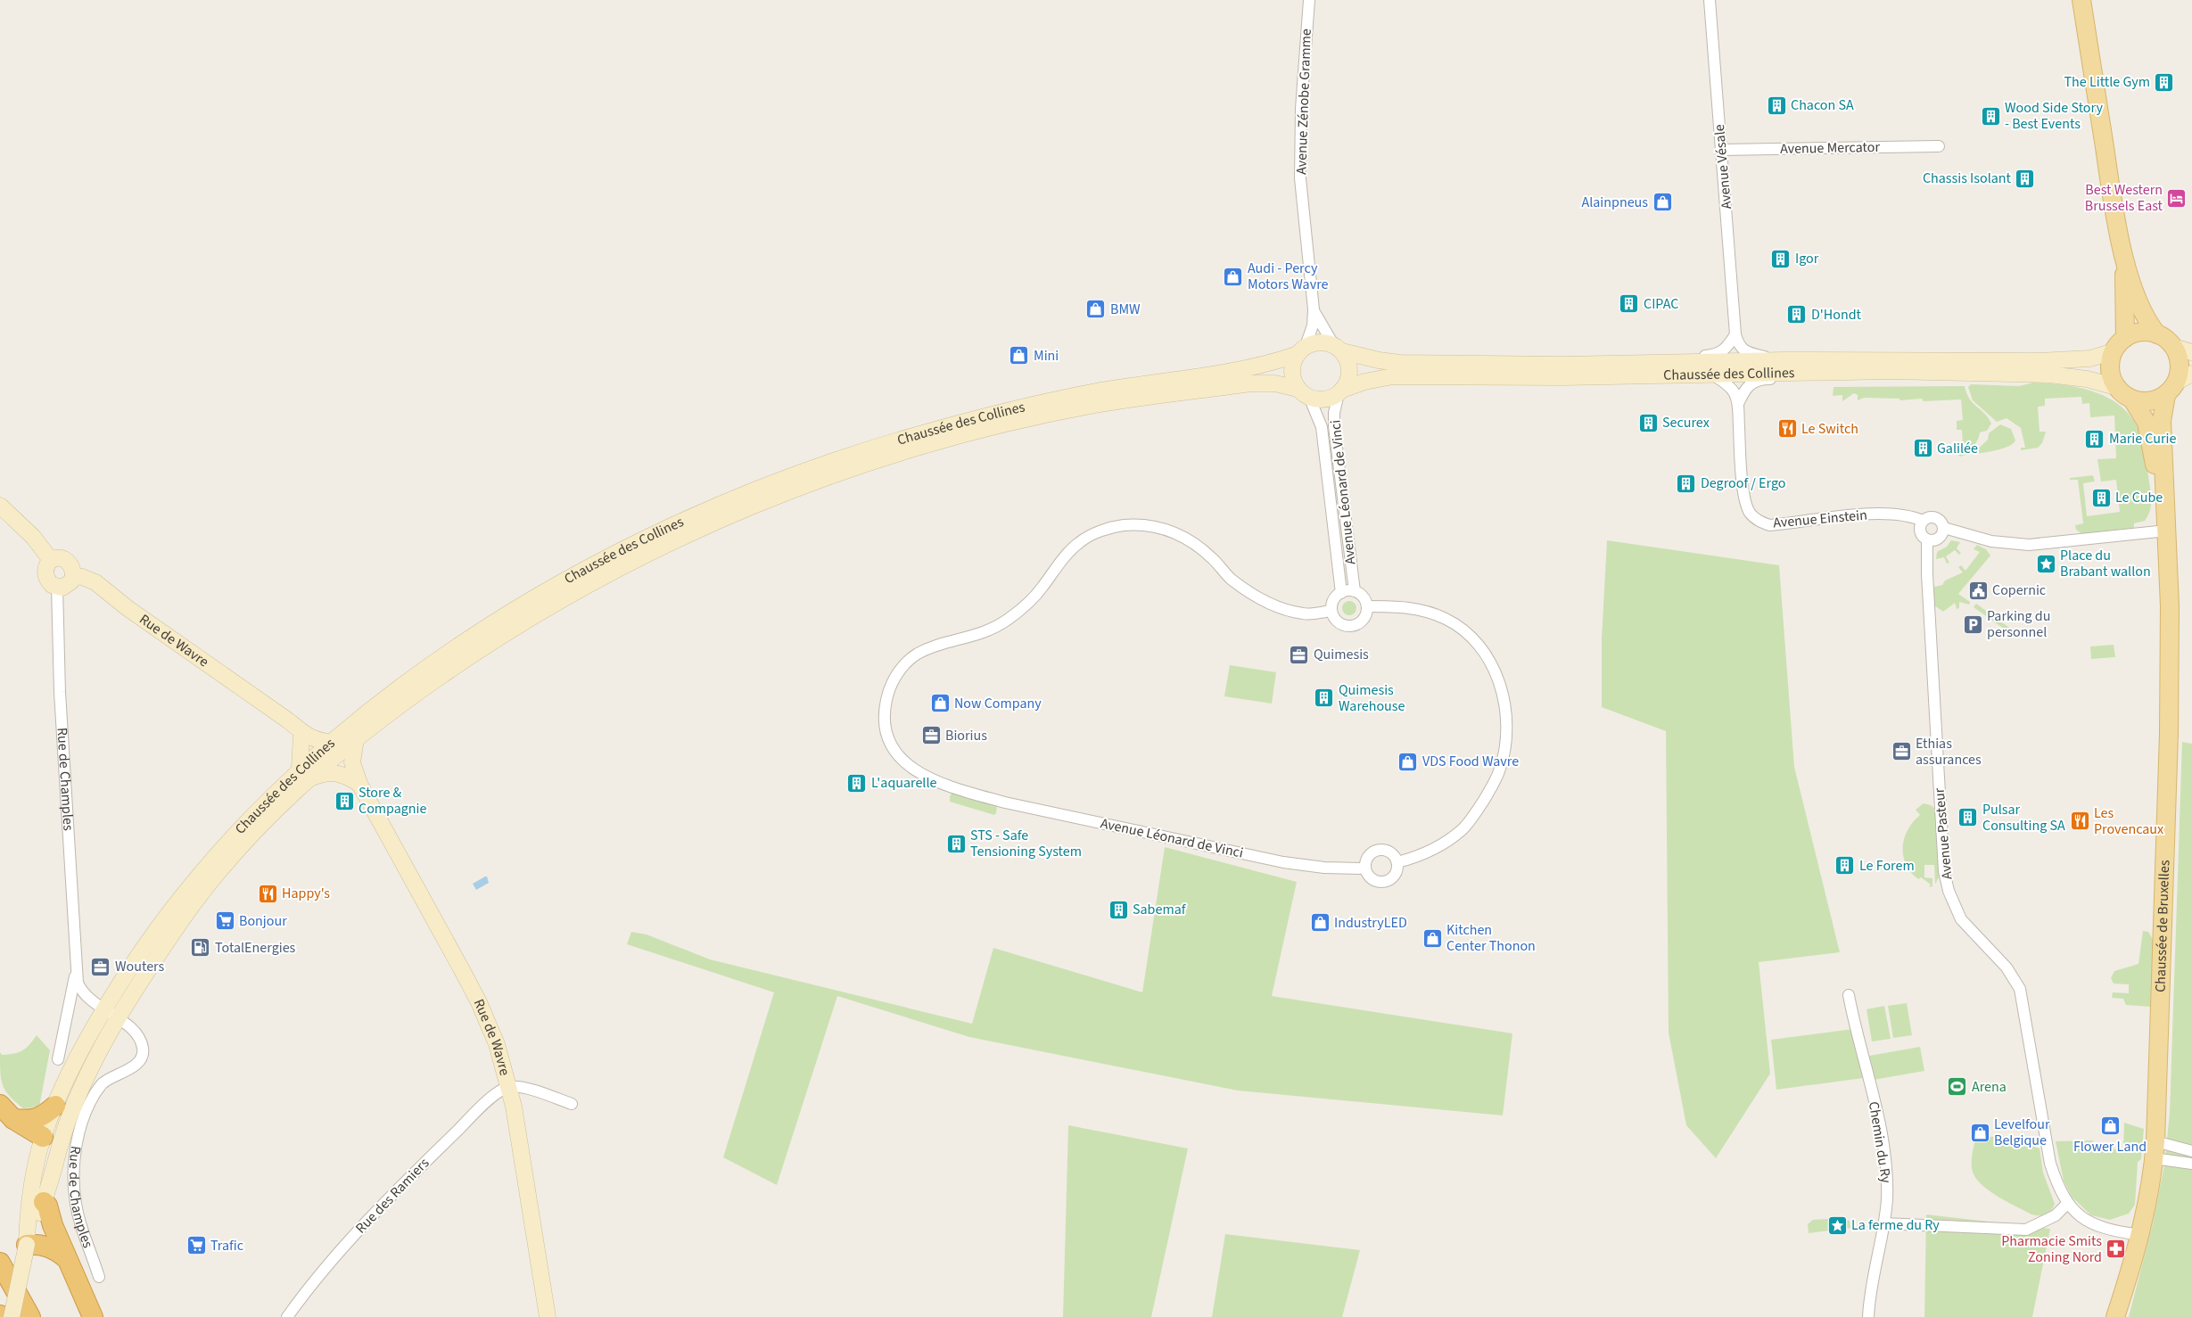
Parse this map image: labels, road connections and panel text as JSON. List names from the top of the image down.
{
  "streets": {
    "main road": ["Chaussée des Collines", "Rue de Wavre", "Chaussée de Bruxelles"],
    "street": [
      "Avenue Zénobe Gramme",
      "Avenue Mercator",
      "Avenue Vésale",
      "Avenue Léonard de Vinci",
      "Avenue Einstein",
      "Rue de Champles",
      "Avenue Pasteur",
      "Chemin du Ry",
      "Rue des Ramiers"
    ]
  },
  "crossings": [
    ["Avenue Zénobe Gramme", "Chaussée des Collines"],
    ["Avenue Zénobe Gramme", "Avenue Léonard de Vinci"],
    ["Avenue Mercator", "Avenue Vésale"],
    ["Chaussée des Collines", "Avenue Léonard de Vinci"],
    ["Chaussée des Collines", "Avenue Einstein"],
    ["Chaussée des Collines", "Rue de Wavre"],
    ["Chaussée des Collines", "Rue de Champles"],
    ["Chaussée des Collines", "Chaussée de Bruxelles"],
    ["Avenue Einstein", "Avenue Pasteur"],
    ["Avenue Einstein", "Chaussée de Bruxelles"],
    ["Rue de Wavre", "Rue de Champles"],
    ["Rue de Wavre", "Rue des Ramiers"]
  ],
  "places": {
    "building": [
      "The Little Gym",
      "Chacon SA",
      "Wood Side Story - Best Events",
      "Chassis Isolant",
      "Igor",
      "CIPAC",
      "D'Hondt",
      "Securex",
      "Marie Curie",
      "Galilée",
      "Degroof / Ergo",
      "Le Cube",
      "Quimesis Warehouse",
      "L'aquarelle",
      "Store & Compagnie",
      "Pulsar Consulting SA",
      "STS - Safe Tensioning System",
      "Le Forem",
      "Sabemaf"
    ],
    "hotel": ["Best Western Brussels East"],
    "shop": [
      "Alainpneus",
      "Audi - Percy Motors Wavre",
      "BMW",
      "Mini",
      "Now Company",
      "VDS Food Wavre",
      "IndustryLED",
      "Kitchen Center Thonon",
      "Flower Land",
      "Levelfour Belgique"
    ],
    "restaurant": ["Le Switch", "Les Provencaux", "Happy's"],
    "place": ["Place du Brabant wallon", "La ferme du Ry"],
    "public building": ["Copernic"],
    "parking": ["Parking du personnel"],
    "office": [
      "Quimesis",
      "Biorius",
      "Ethias assurances",
      "Wouters"
    ],
    "supermarket": ["Bonjour", "Trafic"],
    "fuel station": ["TotalEnergies"],
    "sports": ["Arena"],
    "pharmacy": ["Pharmacie Smits Zoning Nord"]
  }
}
